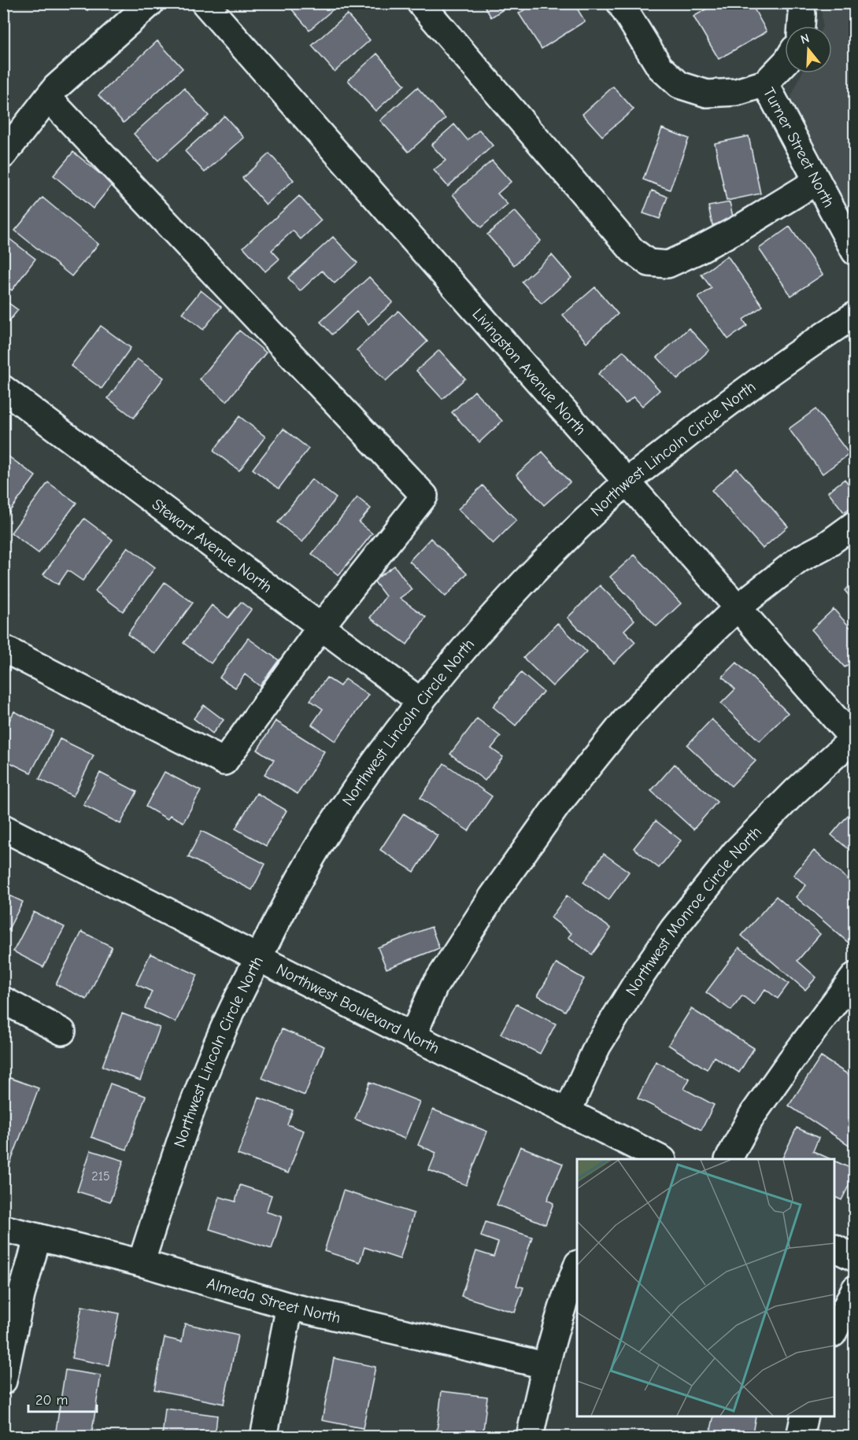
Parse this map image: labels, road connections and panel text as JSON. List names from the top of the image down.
{
  "streets": {
    "street": [
      "Turner Street North",
      "Livingston Avenue North",
      "Northwest Lincoln Circle North",
      "Stewart Avenue North",
      "Northwest Monroe Circle North",
      "Northwest Boulevard North",
      "Almeda Street North"
    ]
  },
  "crossings": [
    ["Livingston Avenue North", "Northwest Lincoln Circle North"],
    ["Livingston Avenue North", "Northwest Monroe Circle North"],
    ["Northwest Lincoln Circle North", "Stewart Avenue North"],
    ["Northwest Lincoln Circle North", "Northwest Boulevard North"],
    ["Northwest Lincoln Circle North", "Almeda Street North"],
    ["Northwest Monroe Circle North", "Northwest Boulevard North"]
  ],
  "house_numbers": ["215"],
  "scale_bar": "20 m",
  "north": "top"
}
